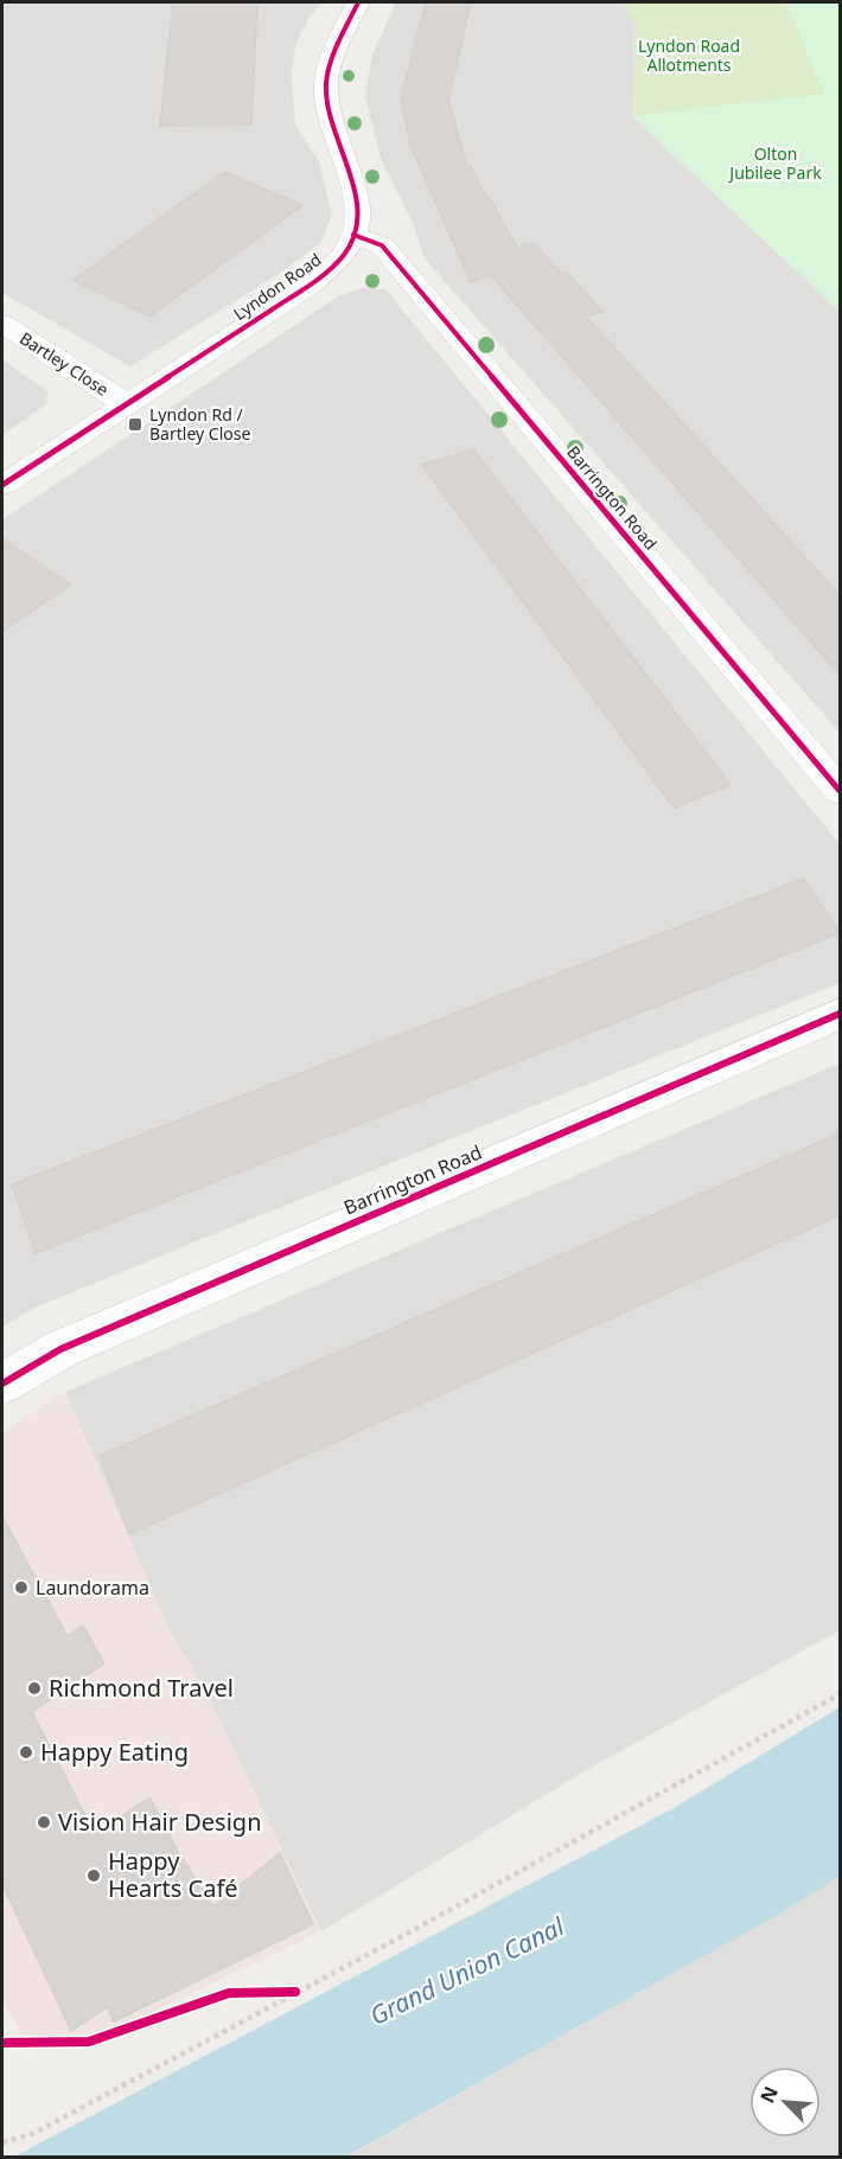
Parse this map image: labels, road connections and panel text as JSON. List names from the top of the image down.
{
  "streets": {
    "street": ["Lyndon Road", "Bartley Close", "Barrington Road"]
  },
  "crossings": [
    ["Lyndon Road", "Bartley Close"],
    ["Lyndon Road", "Barrington Road"]
  ],
  "water": ["Grand Union Canal"],
  "parks": ["Lyndon Road Allotments", "Olton Jubilee Park"],
  "places": {
    "transit": ["Lyndon Rd / Bartley Close"],
    "other": [
      "Laundorama",
      "Richmond Travel",
      "Happy Eating",
      "Vision Hair Design",
      "Happy Hearts Café"
    ]
  },
  "north": "top left"
}
